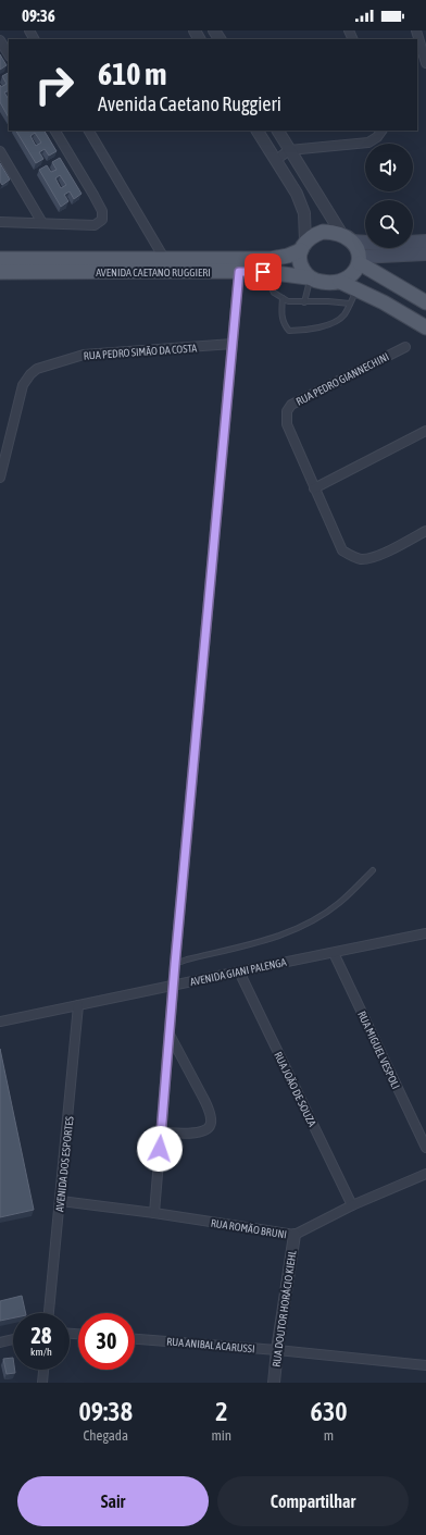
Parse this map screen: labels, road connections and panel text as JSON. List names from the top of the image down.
{
  "streets": {
    "main road": ["AVENIDA CAETANO RUGGIERI"],
    "street": [
      "RUA PEDRO SIMÃO DA COSTA",
      "RUA PEDRO GIANNECHINI",
      "AVENIDA GIANI PALENGA",
      "RUA MIGUEL VESPOLI",
      "RUA JOÃO DE SOUZA",
      "AVENIDA DOS ESPORTES",
      "RUA ROMÃO BRUNI",
      "RUA DOUTOR HORÁCIO KIEHL",
      "RUA ANIBAL ACARUSSI"
    ]
  },
  "crossings": [
    ["AVENIDA GIANI PALENGA", "RUA MIGUEL VESPOLI"],
    ["AVENIDA GIANI PALENGA", "RUA JOÃO DE SOUZA"],
    ["AVENIDA GIANI PALENGA", "AVENIDA DOS ESPORTES"],
    ["RUA JOÃO DE SOUZA", "RUA ROMÃO BRUNI"],
    ["AVENIDA DOS ESPORTES", "RUA ROMÃO BRUNI"],
    ["RUA ROMÃO BRUNI", "RUA DOUTOR HORÁCIO KIEHL"],
    ["RUA DOUTOR HORÁCIO KIEHL", "RUA ANIBAL ACARUSSI"]
  ],
  "page": {
    "status": "09:36",
    "turn": ["610 m", "Avenida Caetano Ruggieri"],
    "speed": "28 km/h",
    "limit": "30",
    "eta": [
      "09:38",
      "Chegada",
      "2",
      "min",
      "630",
      "m"
    ],
    "buttons": ["Sair", "Compartilhar"]
  }
}
